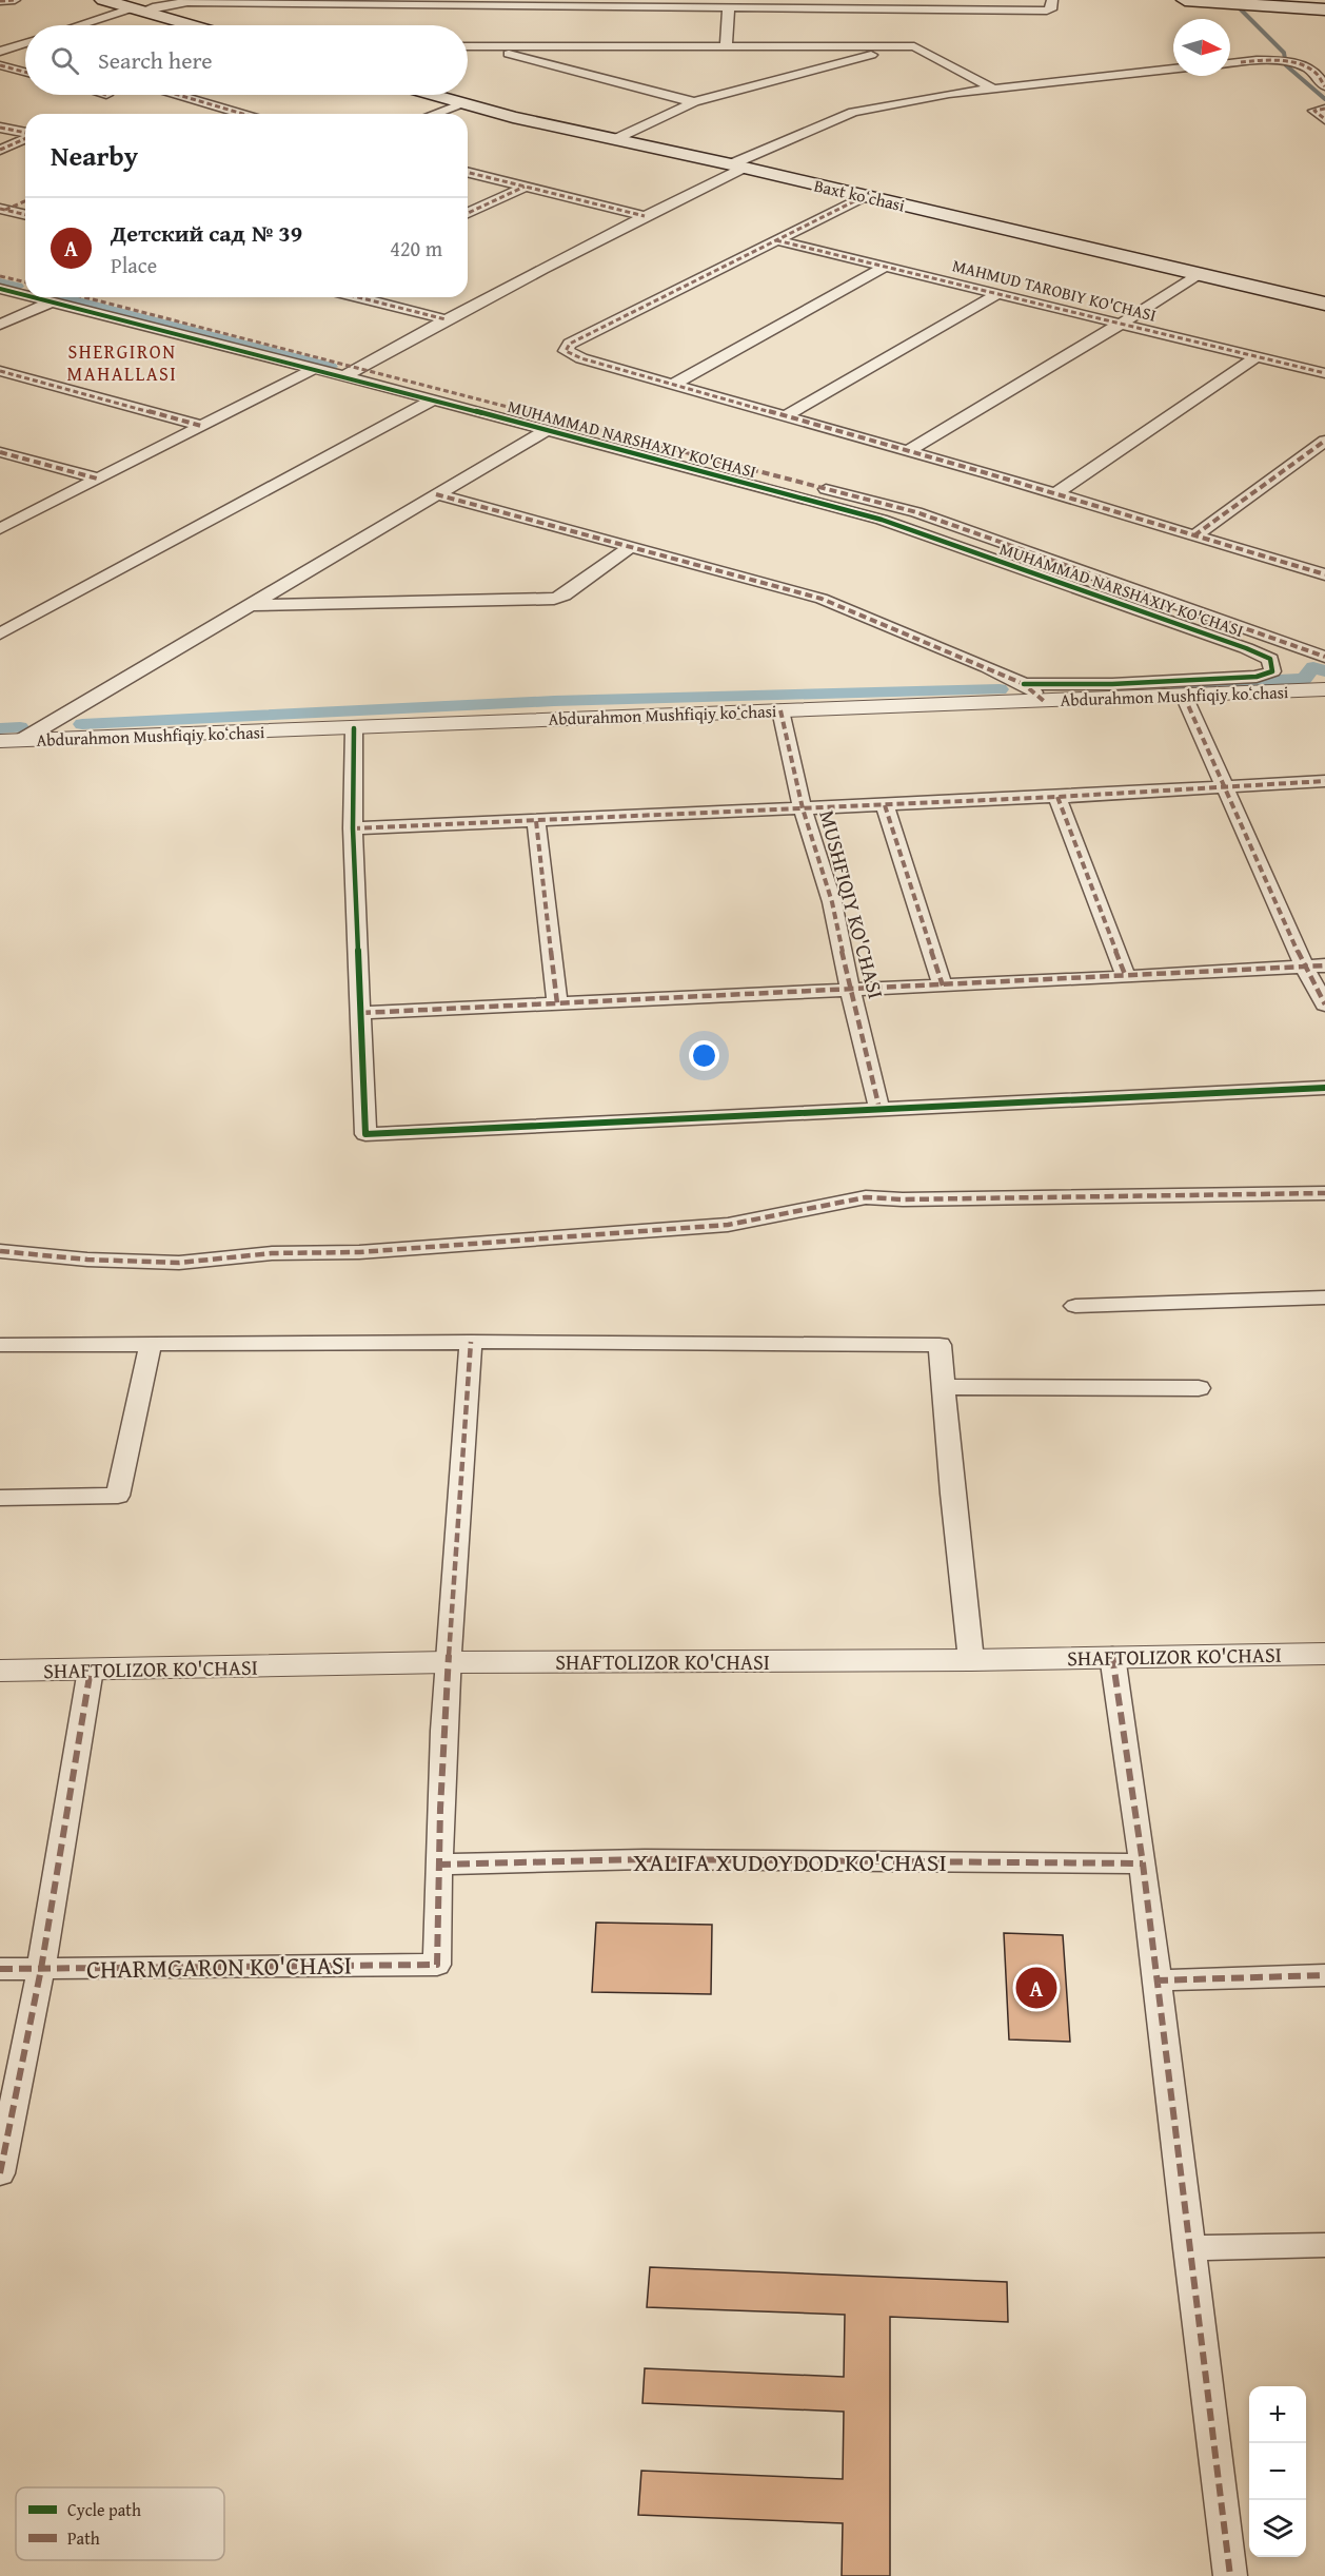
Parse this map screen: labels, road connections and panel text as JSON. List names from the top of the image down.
{
  "streets": {
    "main road": ["Baxt koʻchasi"],
    "street": [
      "MAHMUD TAROBIY KO'CHASI",
      "MUHAMMAD NARSHAXIY KO'CHASI",
      "Abdurahmon Mushfiqiy koʻchasi",
      "MUSHFIQIY KO'CHASI",
      "SHAFTOLIZOR KO'CHASI",
      "XALIFA XUDOYDOD KO'CHASI",
      "CHARMGARON KO'CHASI"
    ]
  },
  "crossings": [
    ["Abdurahmon Mushfiqiy koʻchasi", "MUSHFIQIY KO'CHASI"],
    ["XALIFA XUDOYDOD KO'CHASI", "CHARMGARON KO'CHASI"]
  ],
  "districts": ["SHERGIRON MAHALLASI"],
  "legend": ["Cycle path", "Path"],
  "north": "right",
  "page": {
    "search": "Search here",
    "heading": "Nearby",
    "list": [
      {
        "mark": "A",
        "name": "Детский сад № 39",
        "note": "Place",
        "value": "420 m"
      }
    ],
    "pins": "A",
    "map_buttons": ["+", "−"]
  }
}
